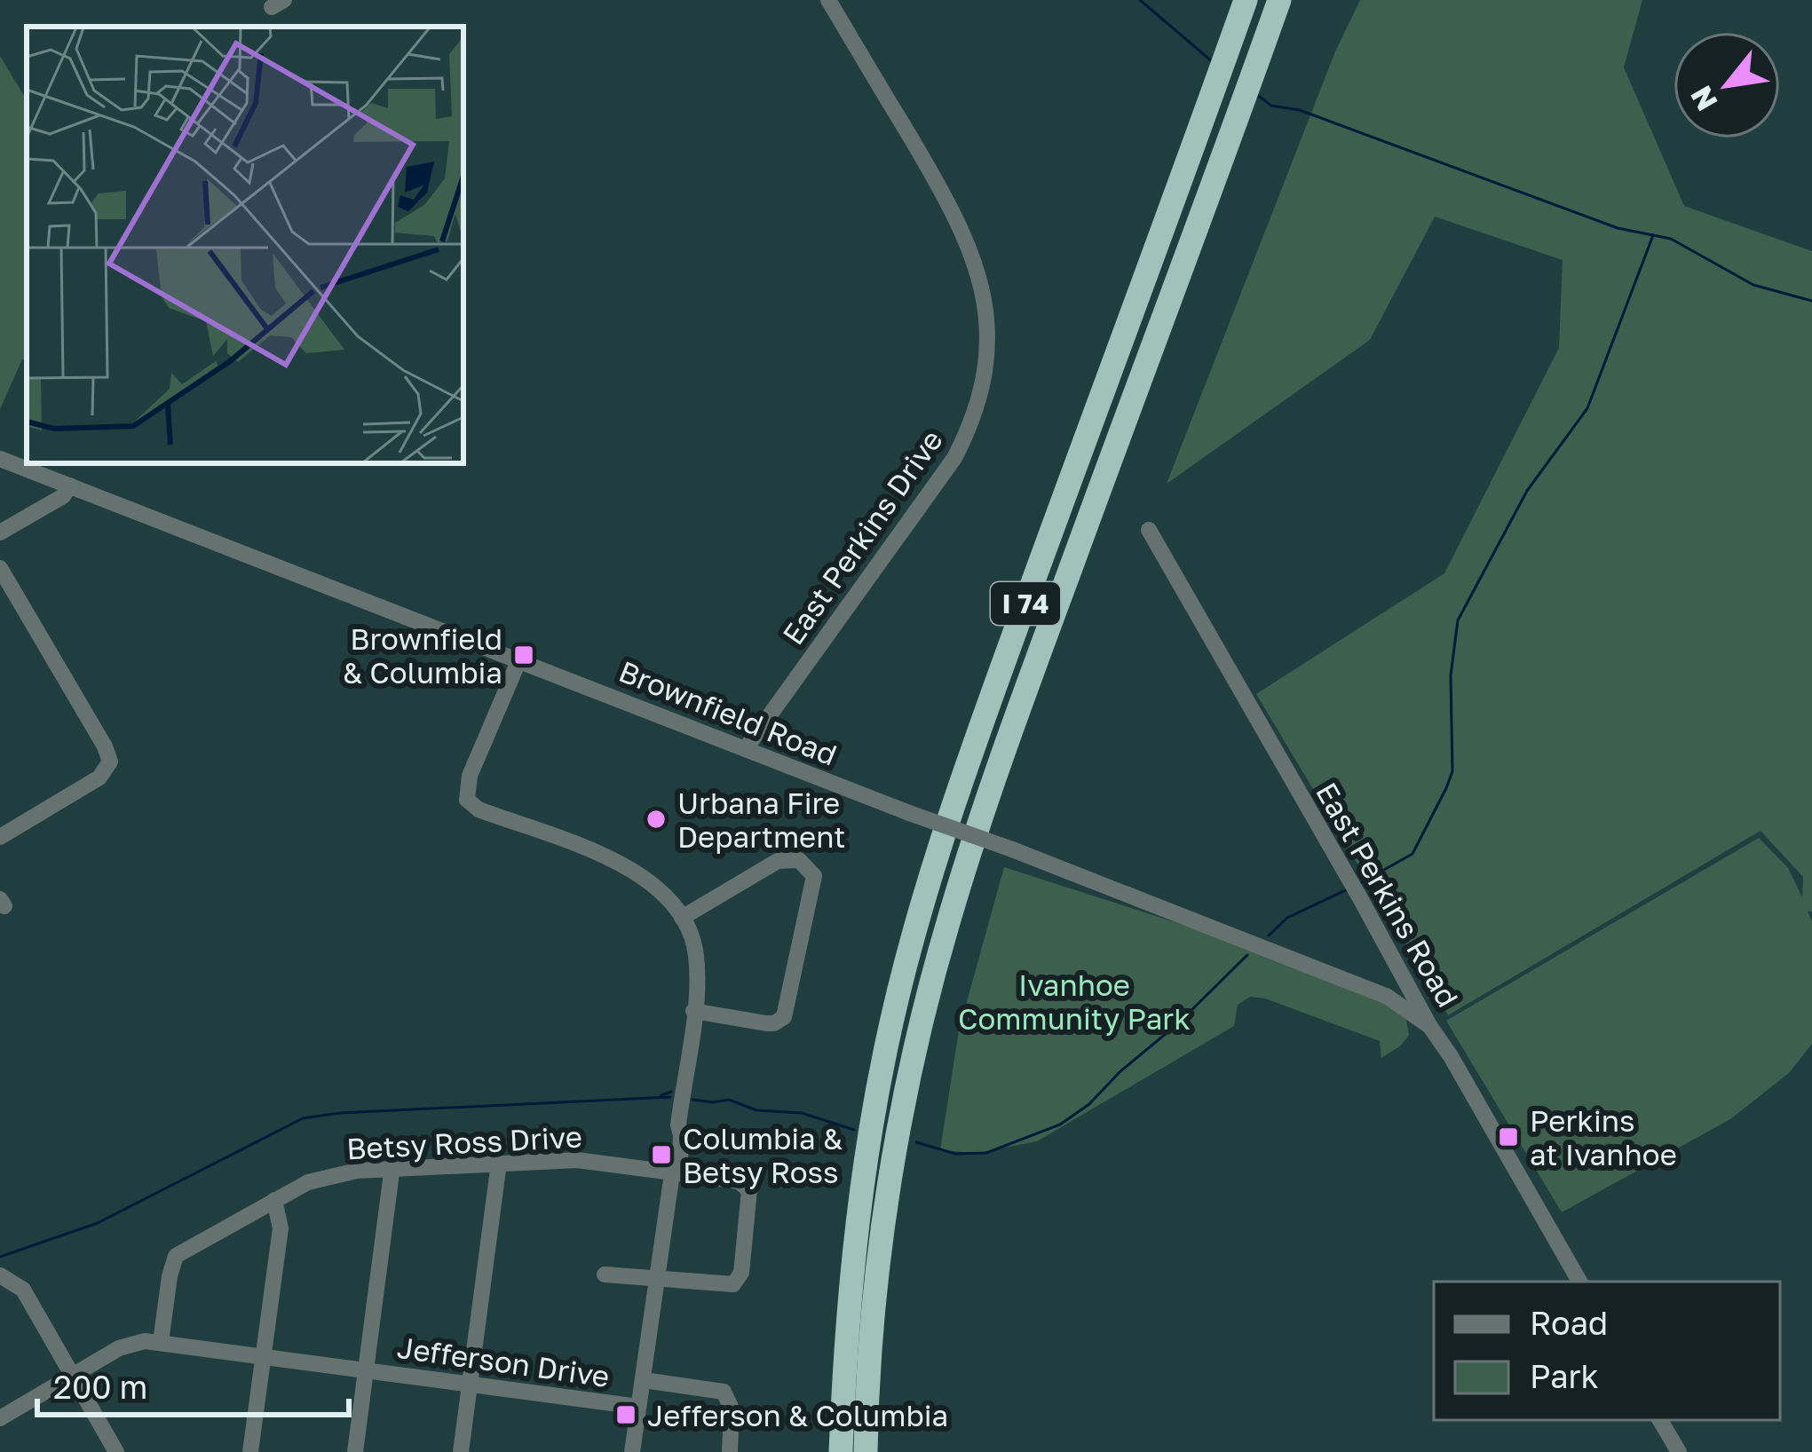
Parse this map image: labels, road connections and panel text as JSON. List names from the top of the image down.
{
  "streets": {
    "highway": ["I 74"],
    "street": [
      "East Perkins Drive",
      "Brownfield Road",
      "East Perkins Road",
      "Betsy Ross Drive",
      "Jefferson Drive"
    ]
  },
  "crossings": [
    ["East Perkins Drive", "Brownfield Road"],
    ["Brownfield Road", "East Perkins Road"],
    ["Betsy Ross Drive", "Jefferson Drive"]
  ],
  "parks": ["Ivanhoe Community Park"],
  "places": {
    "transit": [
      "Brownfield & Columbia",
      "Perkins at Ivanhoe",
      "Columbia & Betsy Ross",
      "Jefferson & Columbia"
    ],
    "other": ["Urbana Fire Department"]
  },
  "legend": ["Road", "Park"],
  "scale_bar": "200 m",
  "north": "bottom left"
}
